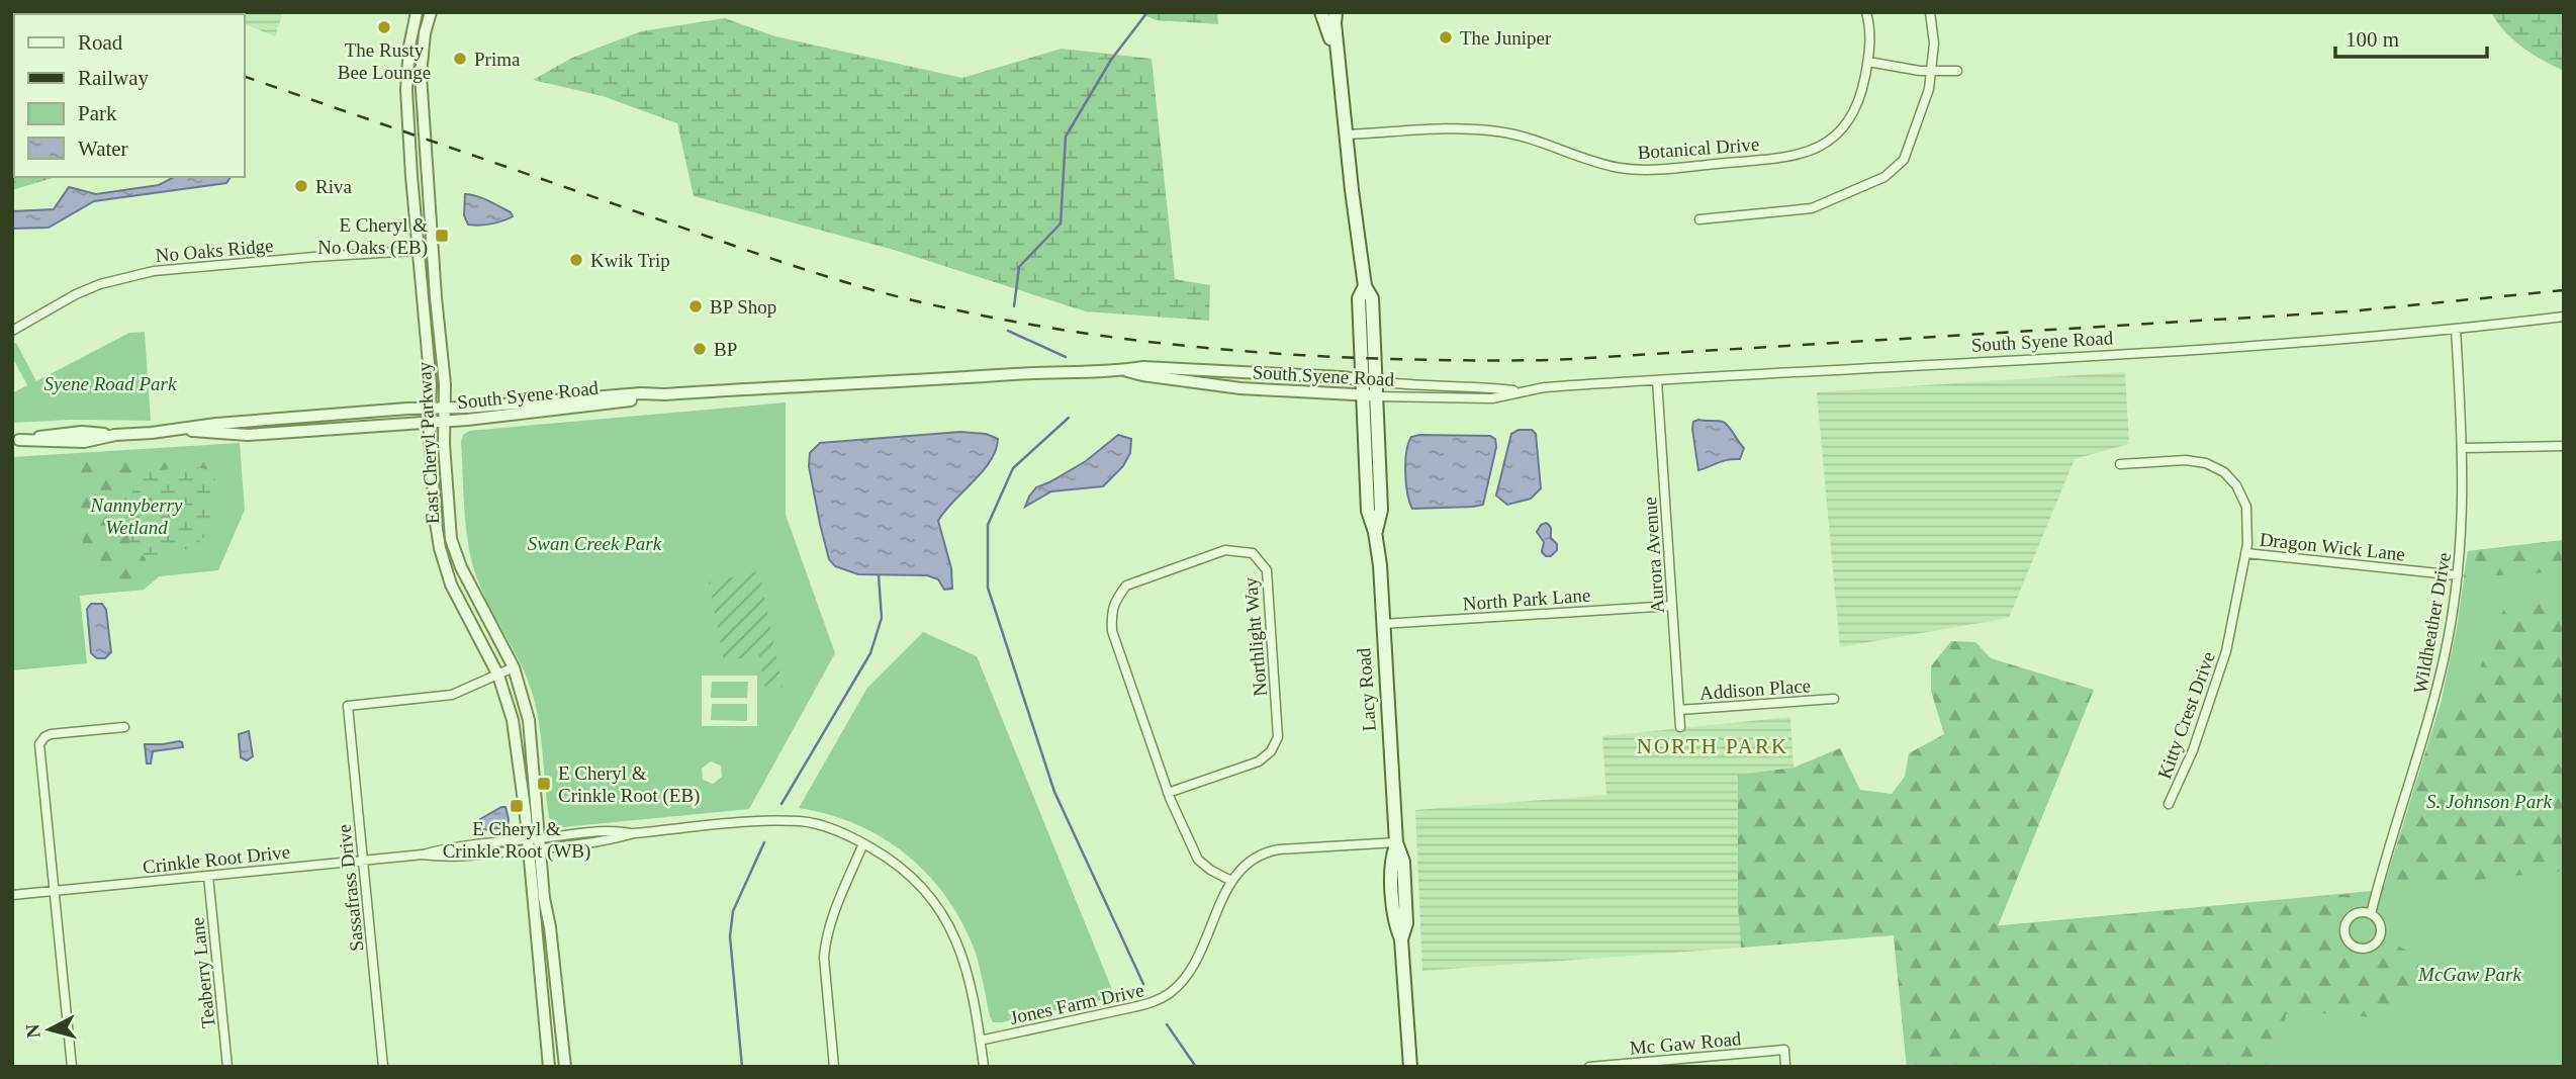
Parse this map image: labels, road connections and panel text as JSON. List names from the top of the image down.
{
  "streets": {
    "main road": ["Lacy Road"],
    "street": [
      "Botanical Drive",
      "No Oaks Ridge",
      "South Syene Road",
      "East Cheryl Parkway",
      "Dragon Wick Lane",
      "Aurora Avenue",
      "North Park Lane",
      "Wildheather Drive",
      "Northlight Way",
      "Addison Place",
      "Kitty Crest Drive",
      "Crinkle Root Drive",
      "Sassafrass Drive",
      "Teaberry Lane",
      "Jones Farm Drive",
      "Mc Gaw Road"
    ]
  },
  "crossings": [
    ["Botanical Drive", "Lacy Road"],
    ["No Oaks Ridge", "East Cheryl Parkway"],
    ["South Syene Road", "East Cheryl Parkway"],
    ["South Syene Road", "Aurora Avenue"],
    ["South Syene Road", "Wildheather Drive"],
    ["South Syene Road", "Lacy Road"],
    ["East Cheryl Parkway", "Crinkle Root Drive"],
    ["East Cheryl Parkway", "Sassafrass Drive"],
    ["Dragon Wick Lane", "Wildheather Drive"],
    ["Dragon Wick Lane", "Kitty Crest Drive"],
    ["Aurora Avenue", "North Park Lane"],
    ["Aurora Avenue", "Addison Place"],
    ["North Park Lane", "Lacy Road"],
    ["Northlight Way", "Jones Farm Drive"],
    ["Lacy Road", "Jones Farm Drive"],
    ["Crinkle Root Drive", "Sassafrass Drive"],
    ["Crinkle Root Drive", "Teaberry Lane"],
    ["Crinkle Root Drive", "Jones Farm Drive"]
  ],
  "districts": ["NORTH PARK"],
  "parks": [
    "Syene Road Park",
    "Nannyberry Wetland",
    "Swan Creek Park",
    "S. Johnson Park",
    "McGaw Park"
  ],
  "places": {
    "other": [
      "The Rusty Bee Lounge",
      "The Juniper",
      "Prima",
      "Riva",
      "Kwik Trip",
      "BP Shop",
      "BP"
    ],
    "transit": ["E Cheryl & No Oaks (EB)", "E Cheryl & Crinkle Root (EB)", "E Cheryl & Crinkle Root (WB)"]
  },
  "legend": [
    "Road",
    "Railway",
    "Park",
    "Water"
  ],
  "scale_bar": "100 m",
  "north": "left"
}
